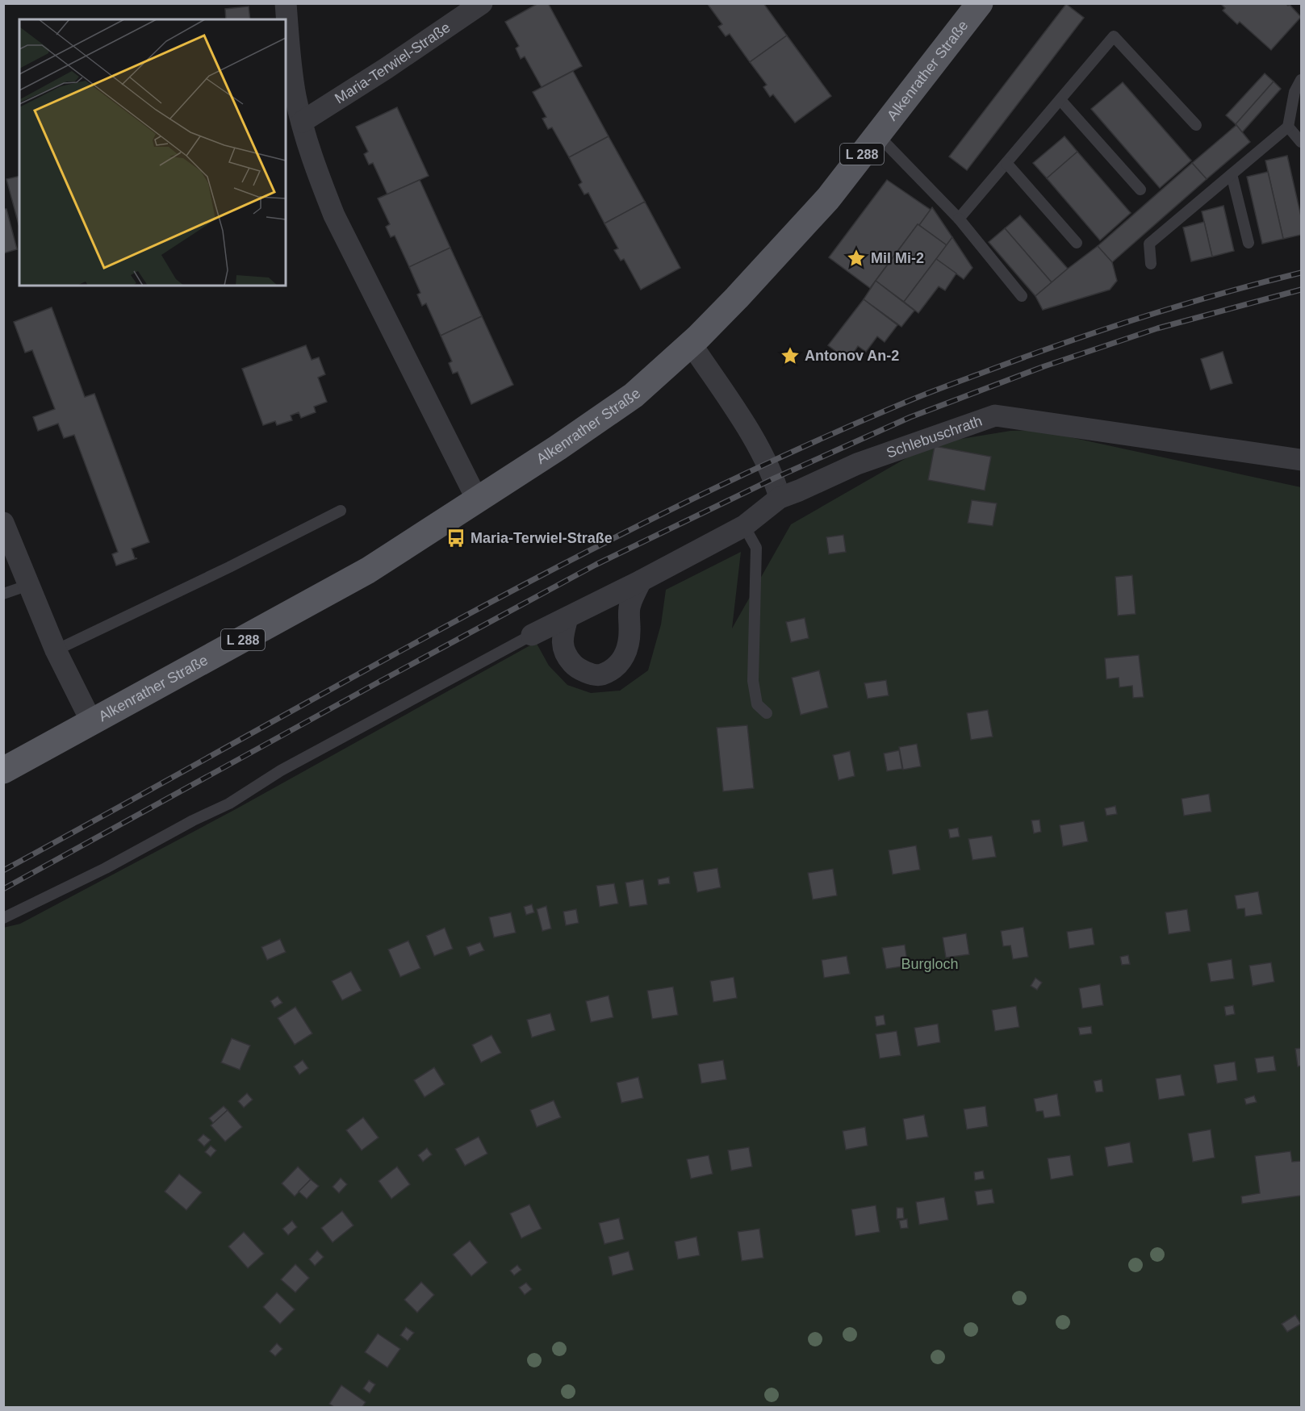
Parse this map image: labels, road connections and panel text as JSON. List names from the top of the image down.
{
  "streets": {
    "main road": ["Alkenrather Straße", "L 288"],
    "street": ["Maria-Terwiel-Straße", "Schlebuschrath"]
  },
  "parks": ["Burgloch"],
  "places": {
    "place": ["Mil Mi-2", "Antonov An-2"],
    "bus stop": ["Maria-Terwiel-Straße"]
  }
}
